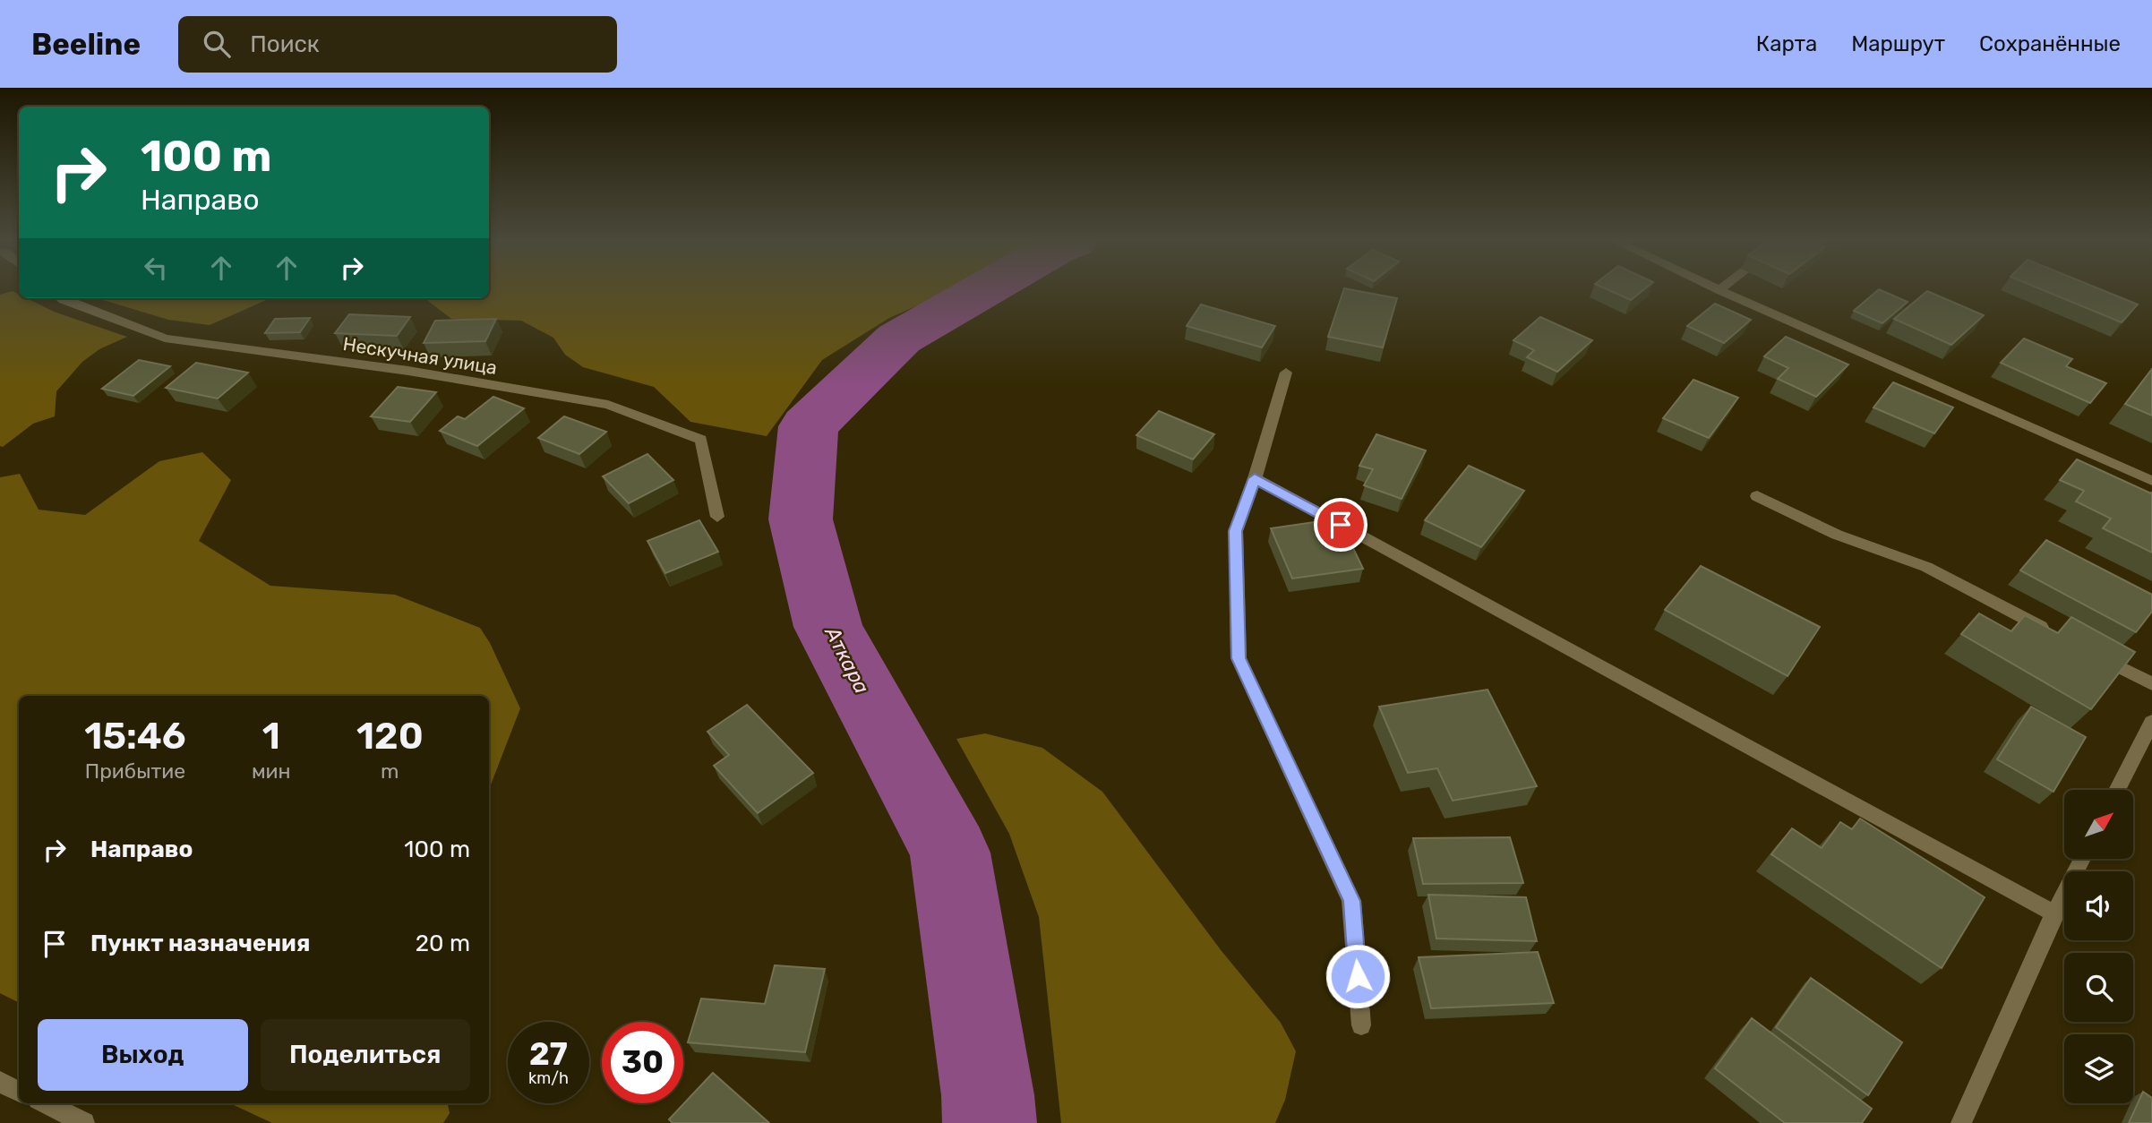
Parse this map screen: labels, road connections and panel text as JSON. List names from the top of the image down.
{
  "streets": {
    "street": ["Нескучная улица"]
  },
  "water": ["Аткара"],
  "north": "top right",
  "page": {
    "header": "Beeline",
    "search": "Поиск",
    "nav": ["Карта", "Маршрут", "Сохранённые"],
    "turn": ["100 m", "Направо"],
    "eta": [
      "15:46",
      "Прибытие",
      "1",
      "мин",
      "120",
      "m"
    ],
    "list": [
      {
        "name": "Направо",
        "value": "100 m"
      },
      {
        "name": "Пункт назначения",
        "value": "20 m"
      }
    ],
    "buttons": ["Выход", "Поделиться"],
    "speed": "27 km/h",
    "limit": "30"
  }
}
